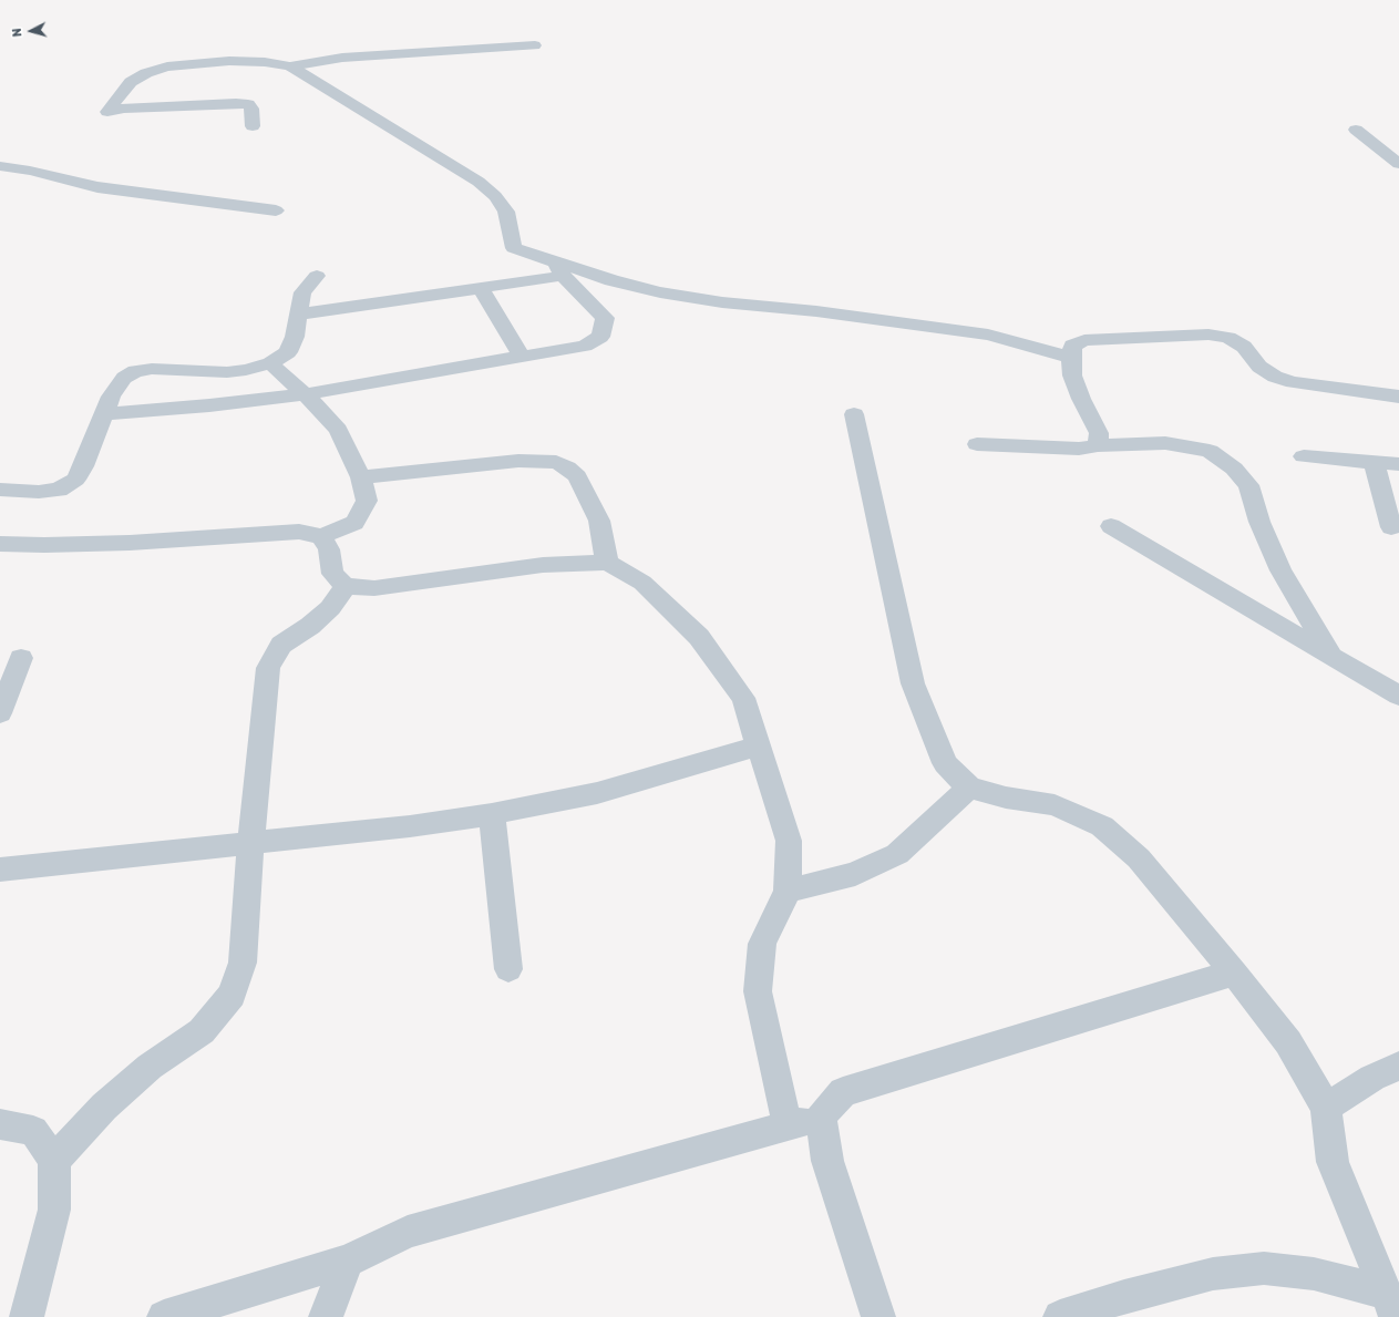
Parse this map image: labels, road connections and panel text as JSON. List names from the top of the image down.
{
  "north": "left"
}
